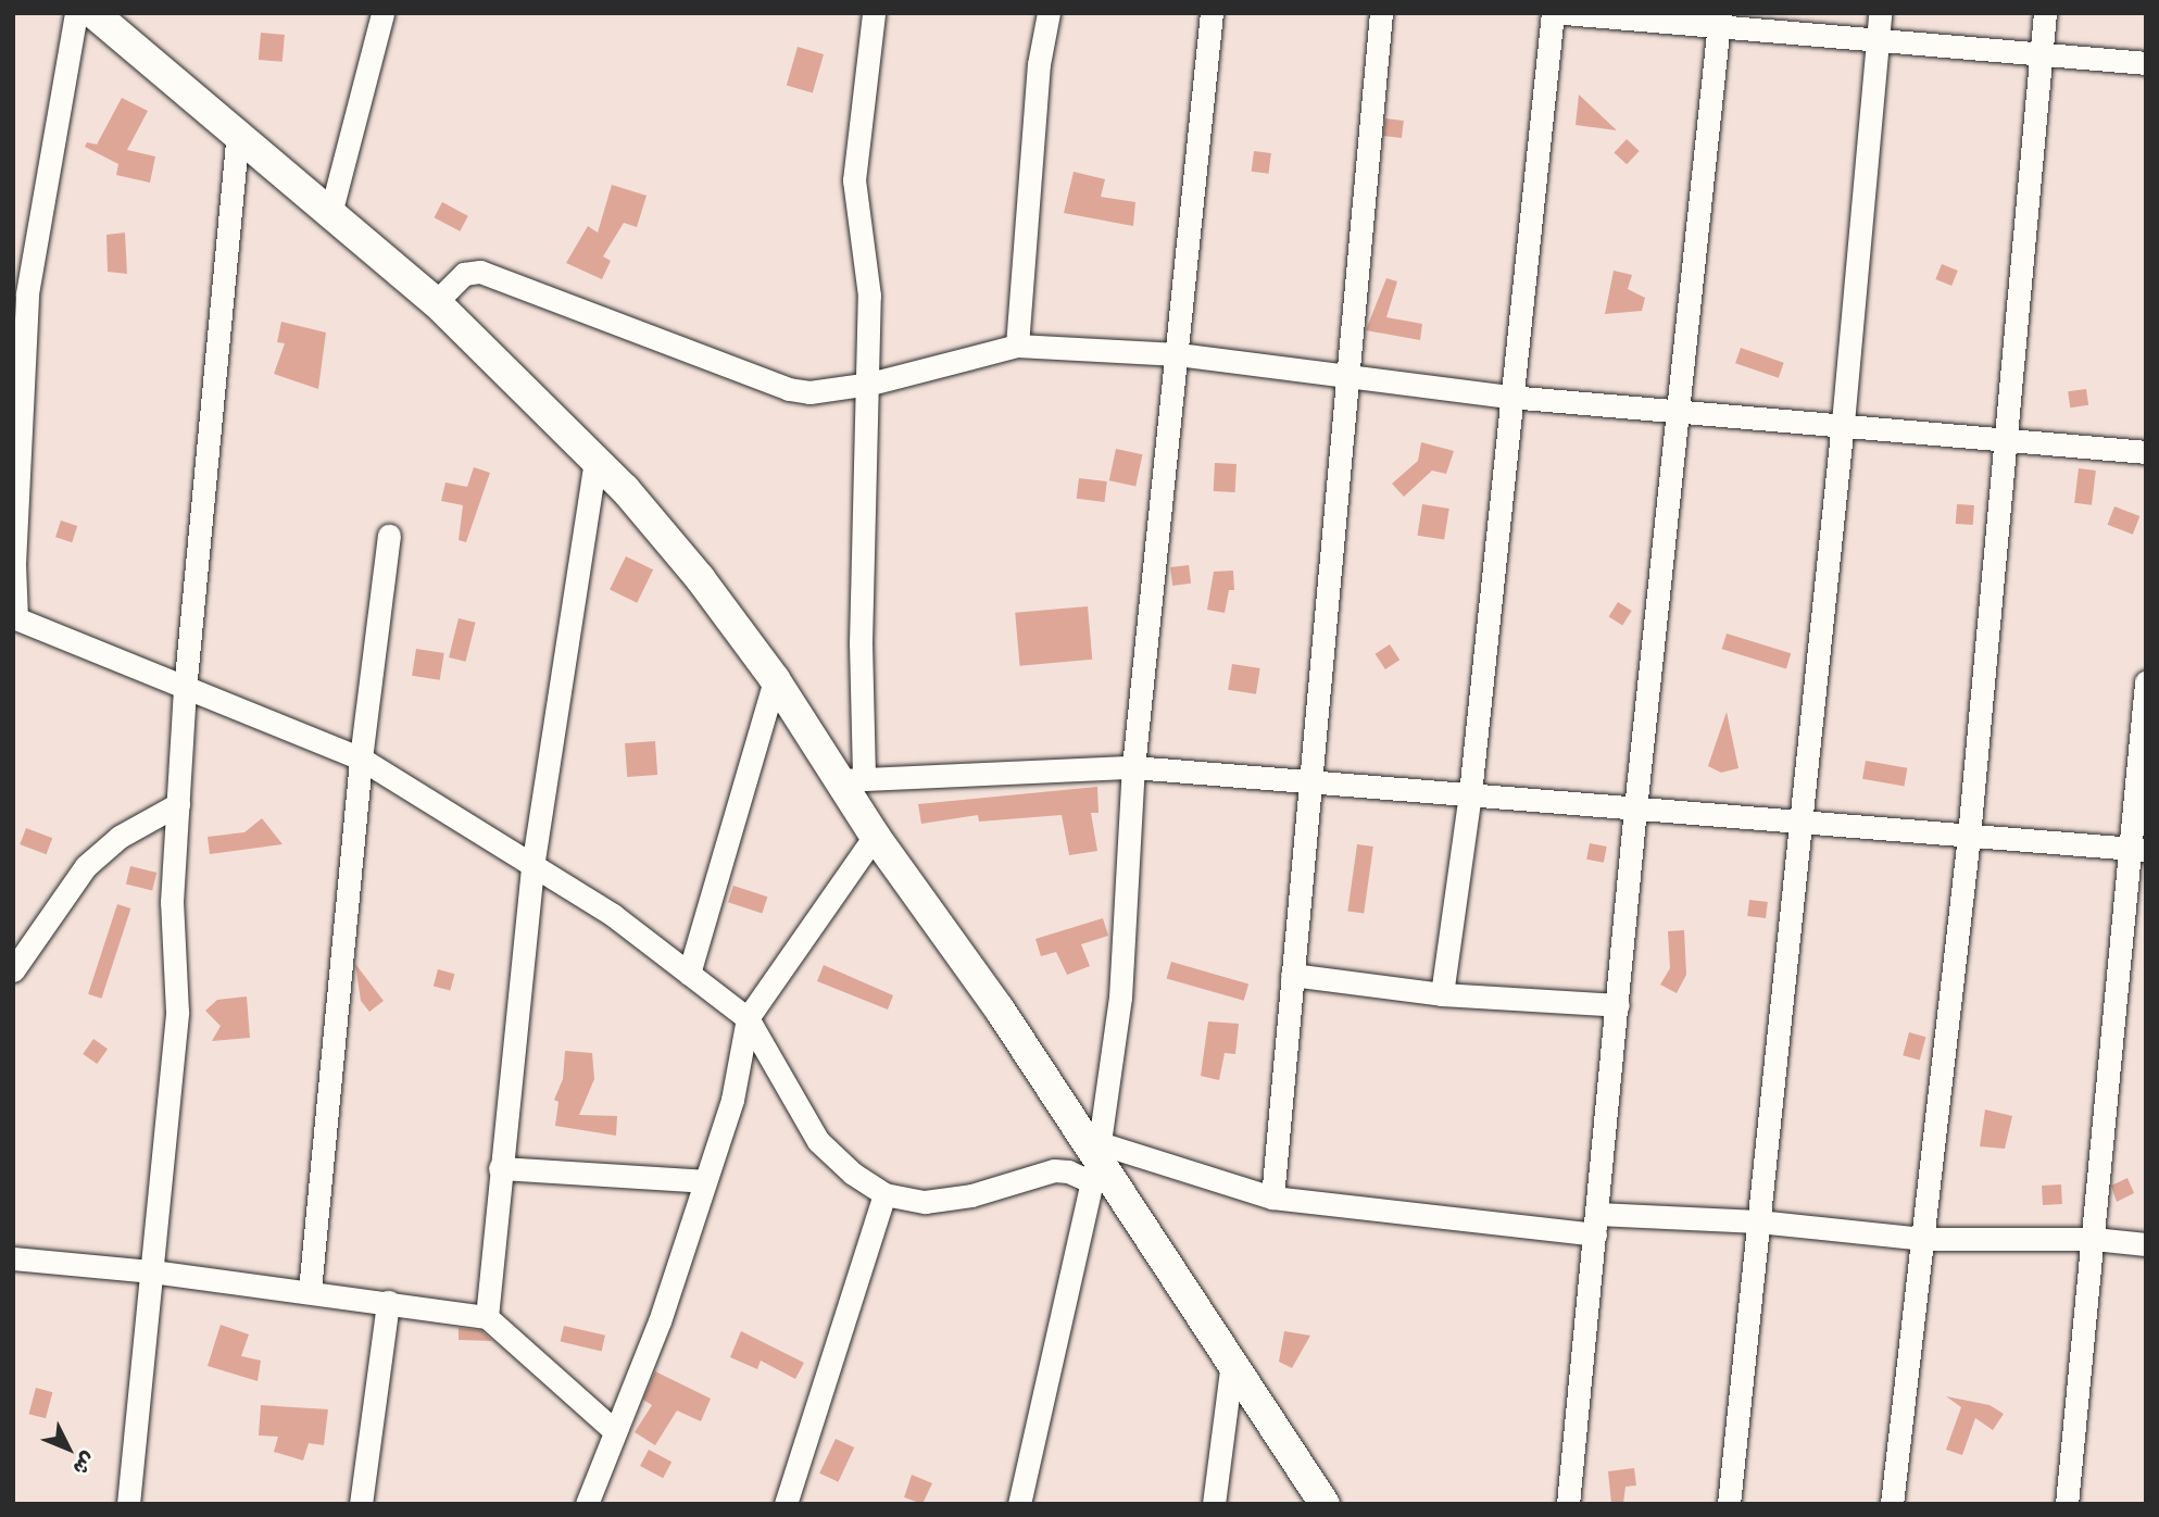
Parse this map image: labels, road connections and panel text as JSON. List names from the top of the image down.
{
  "north": "bottom right"
}
